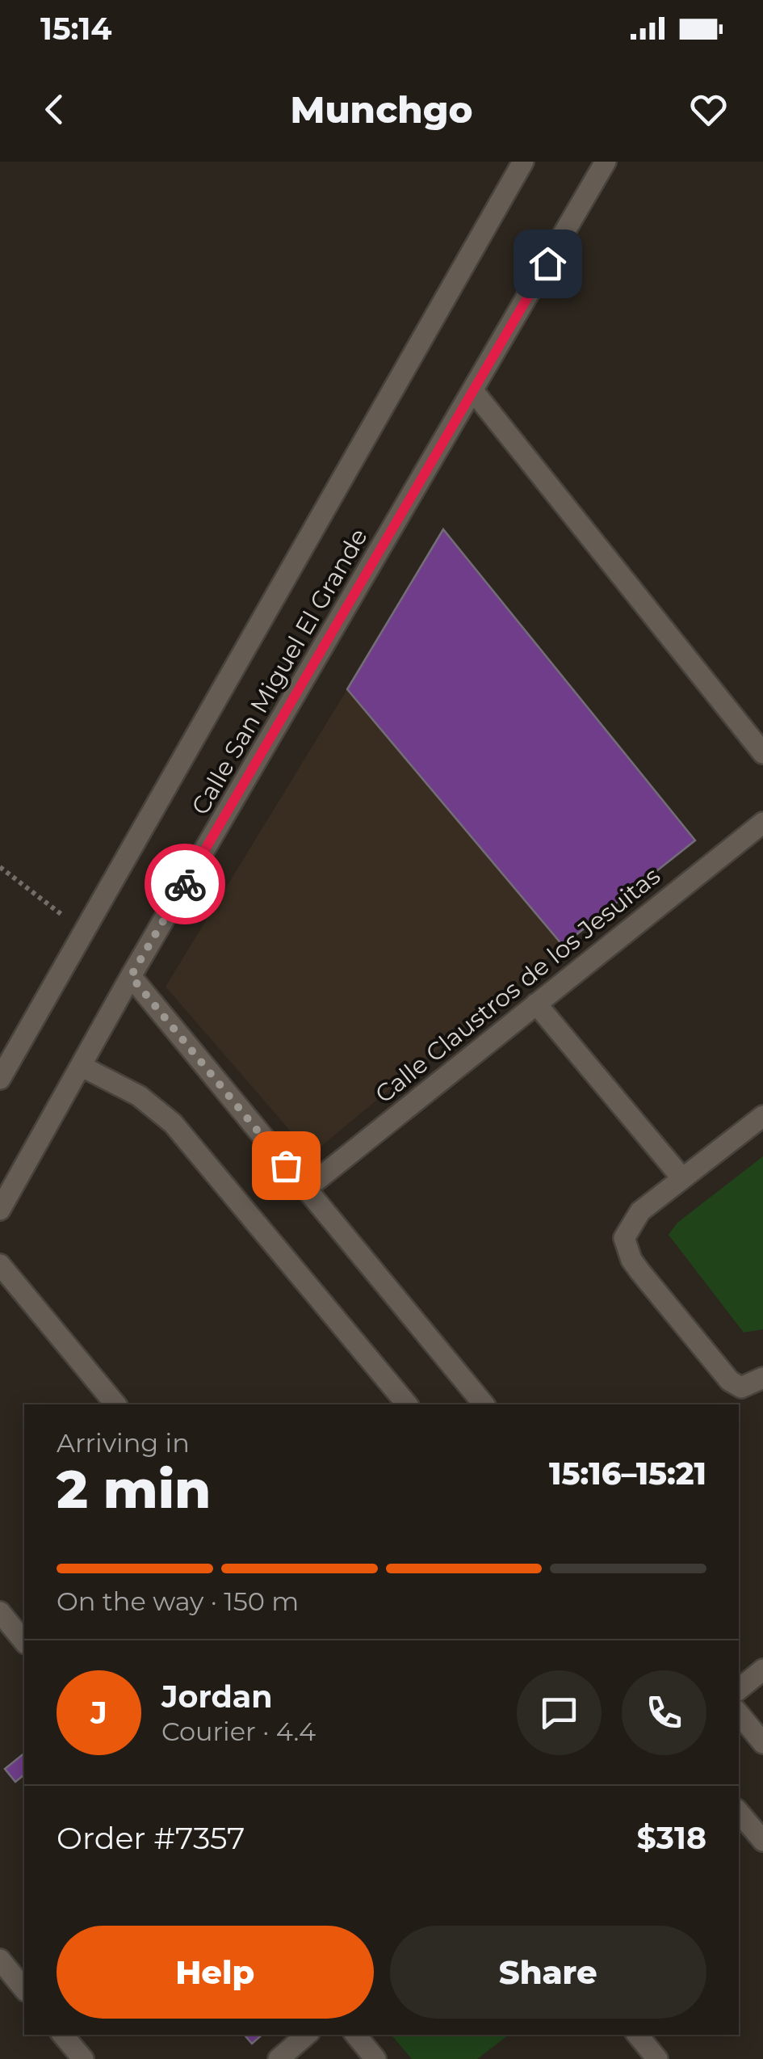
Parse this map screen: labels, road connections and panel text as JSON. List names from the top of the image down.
{
  "streets": {
    "street": ["Calle San Miguel El Grande", "Calle Claustros de los Jesuitas"]
  },
  "page": {
    "status": "15:14",
    "header": "Munchgo",
    "heading": ["2 min", "Arriving in", "15:16–15:21"],
    "panel": [
      "Jordan",
      "Courier · 4.4",
      "Order #7357",
      "$318"
    ],
    "bar": "On the way · 150 m",
    "round": "J",
    "buttons": ["Help", "Share"]
  }
}
